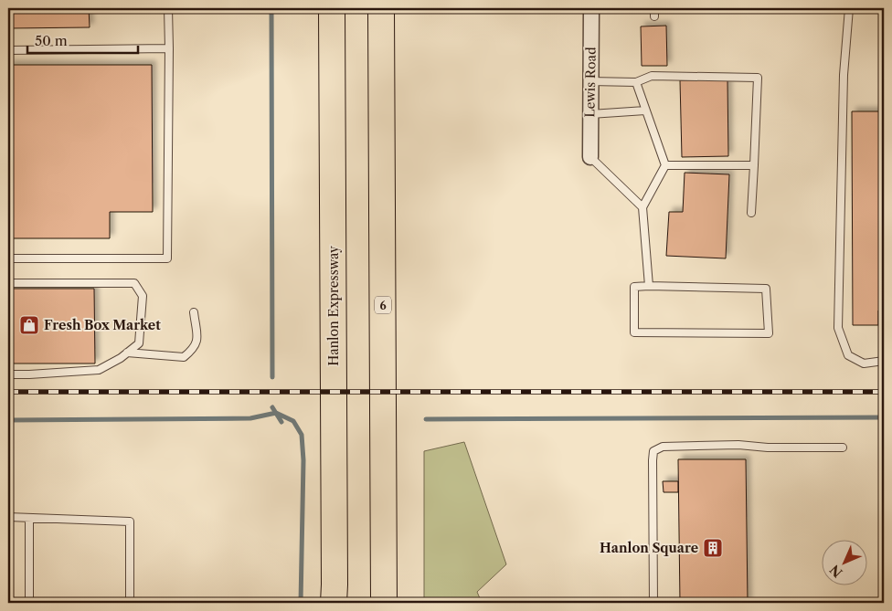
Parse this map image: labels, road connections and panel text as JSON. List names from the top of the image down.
{
  "streets": {
    "highway": ["6", "Hanlon Expressway"],
    "street": ["Lewis Road"]
  },
  "places": {
    "shop": ["Fresh Box Market"],
    "building": ["Hanlon Square"]
  },
  "scale_bar": "50 m",
  "north": "bottom left"
}
